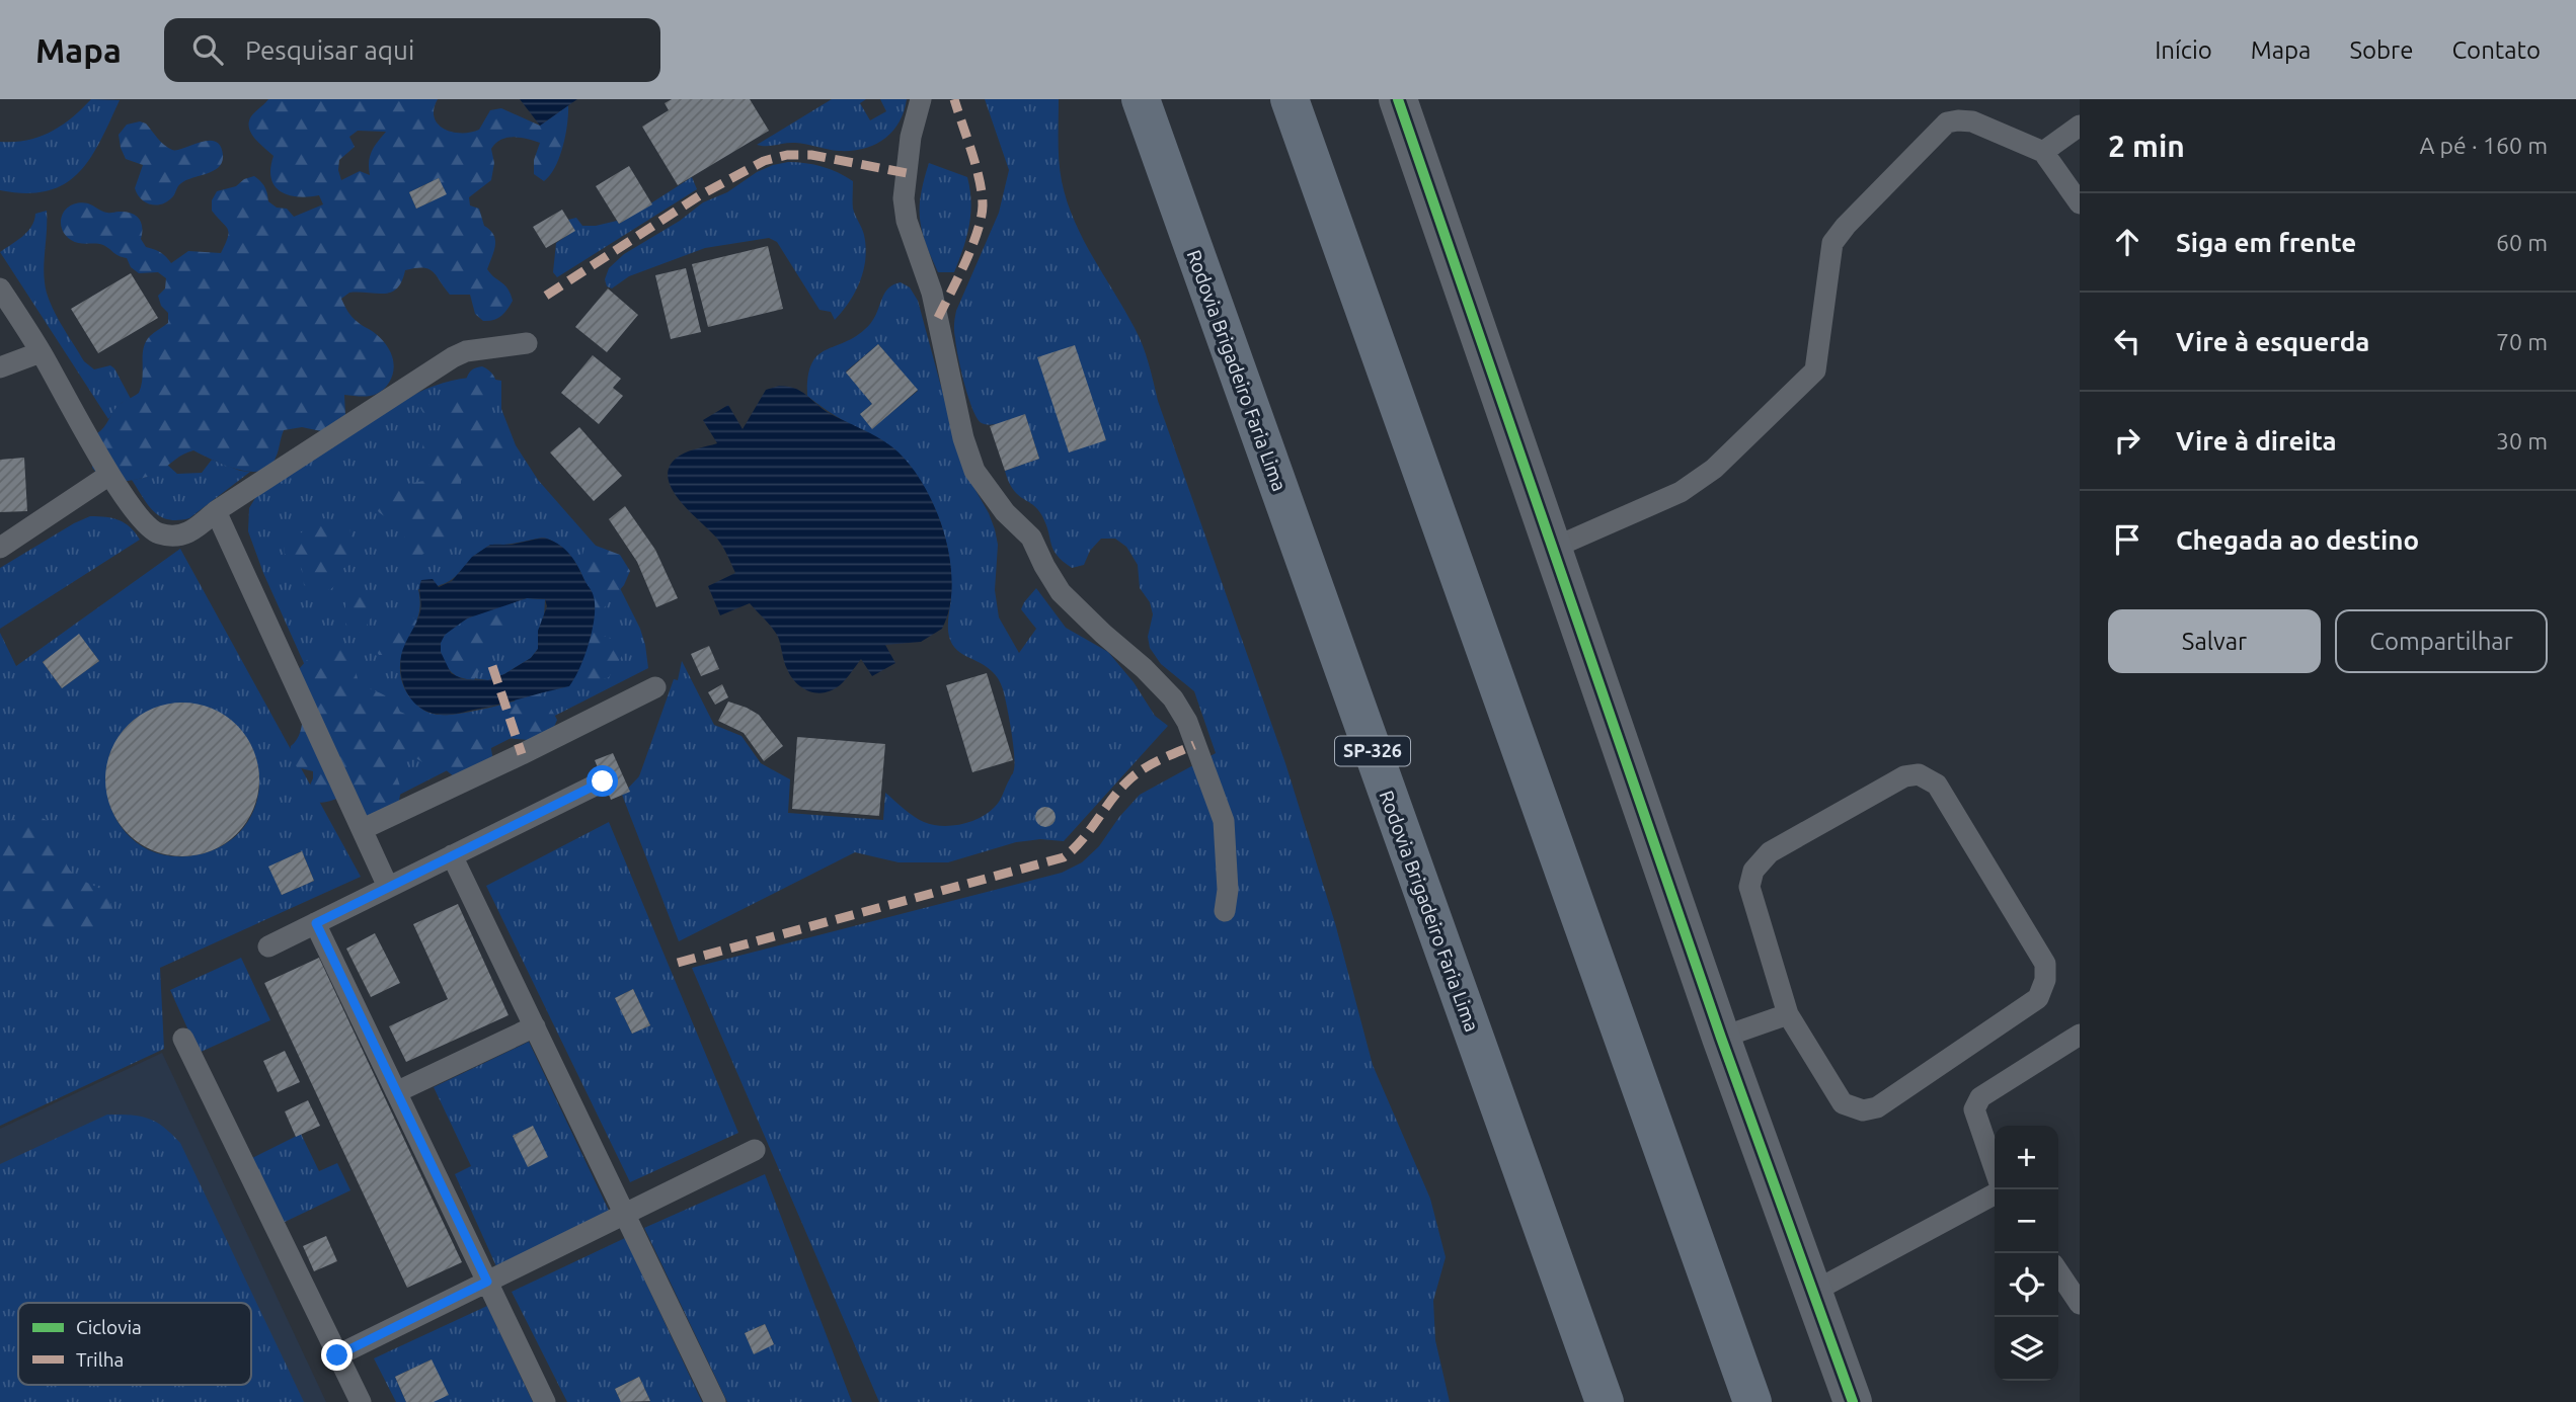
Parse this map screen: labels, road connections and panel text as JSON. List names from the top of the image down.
{
  "streets": {
    "highway": ["Rodovia Brigadeiro Faria Lima", "SP-326"]
  },
  "legend": ["Ciclovia", "Trilha"],
  "page": {
    "header": "Mapa",
    "search": "Pesquisar aqui",
    "nav": [
      "Início",
      "Mapa",
      "Sobre",
      "Contato"
    ],
    "heading": ["2 min", "A pé · 160 m"],
    "list": [
      ["Siga em frente", "60 m"],
      ["Vire à esquerda", "70 m"],
      ["Vire à direita", "30 m"],
      "Chegada ao destino"
    ],
    "buttons": ["Salvar", "Compartilhar"],
    "map_buttons": ["+", "−"]
  }
}
